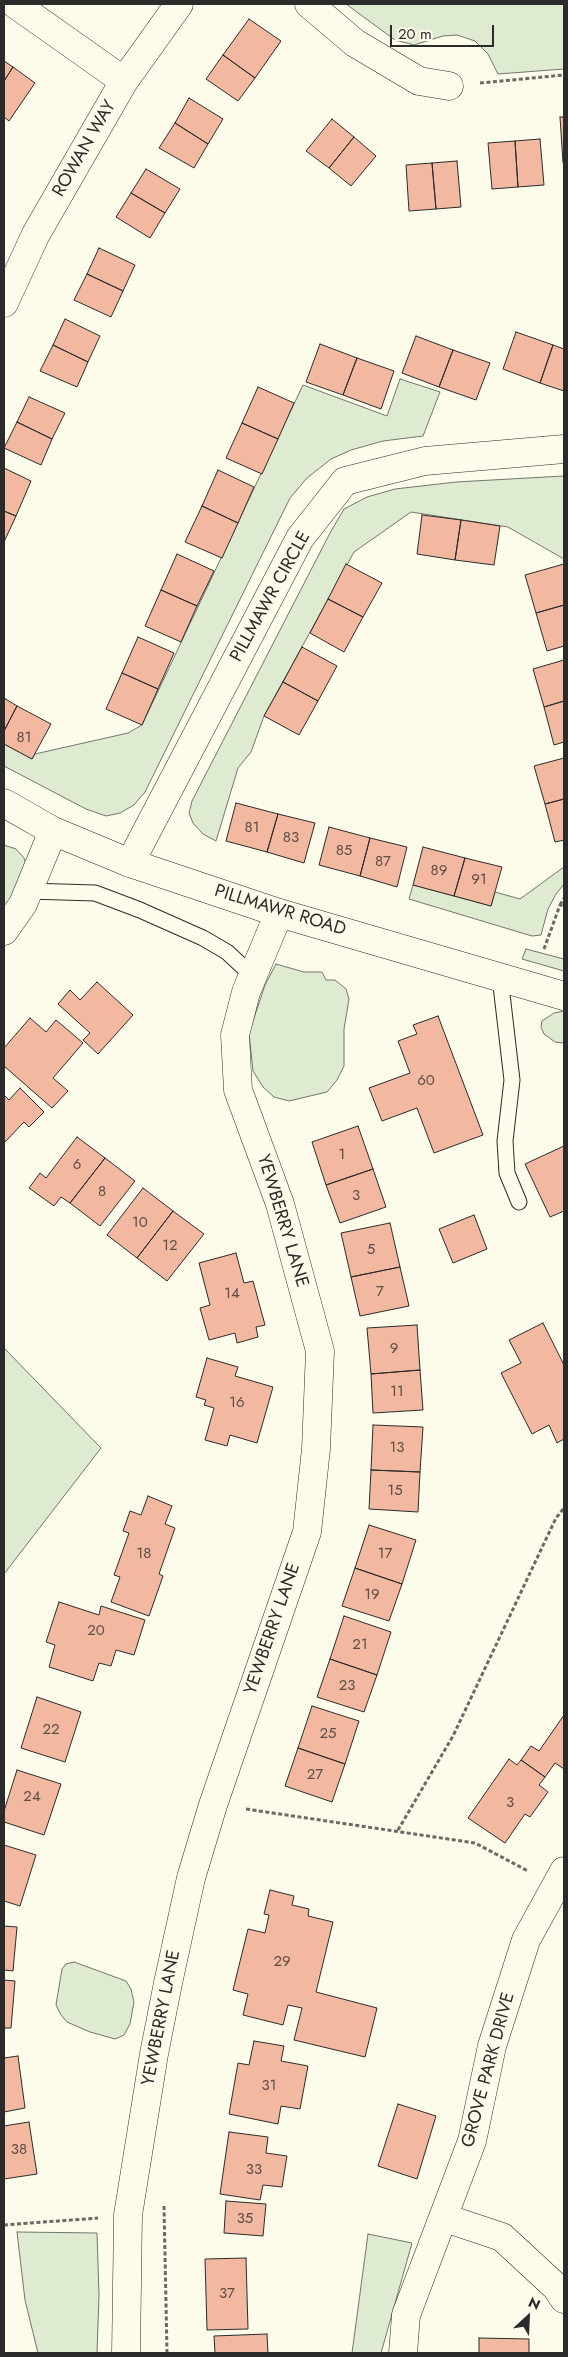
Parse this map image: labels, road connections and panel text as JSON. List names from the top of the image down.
{
  "streets": {
    "street": [
      "ROWAN WAY",
      "PILLMAWR CIRCLE",
      "PILLMAWR ROAD",
      "YEWBERRY LANE",
      "GROVE PARK DRIVE"
    ]
  },
  "crossings": [
    ["PILLMAWR CIRCLE", "PILLMAWR ROAD"],
    ["PILLMAWR ROAD", "YEWBERRY LANE"]
  ],
  "house_numbers": [
    "81",
    "81",
    "83",
    "85",
    "87",
    "89",
    "91",
    "60",
    "1",
    "6",
    "8",
    "3",
    "10",
    "12",
    "5",
    "7",
    "14",
    "9",
    "11",
    "16",
    "13",
    "15",
    "18",
    "17",
    "19",
    "20",
    "21",
    "23",
    "22",
    "25",
    "27",
    "24",
    "3",
    "29",
    "31",
    "38",
    "33",
    "35",
    "37"
  ],
  "scale_bar": "20 m",
  "north": "top right"
}
